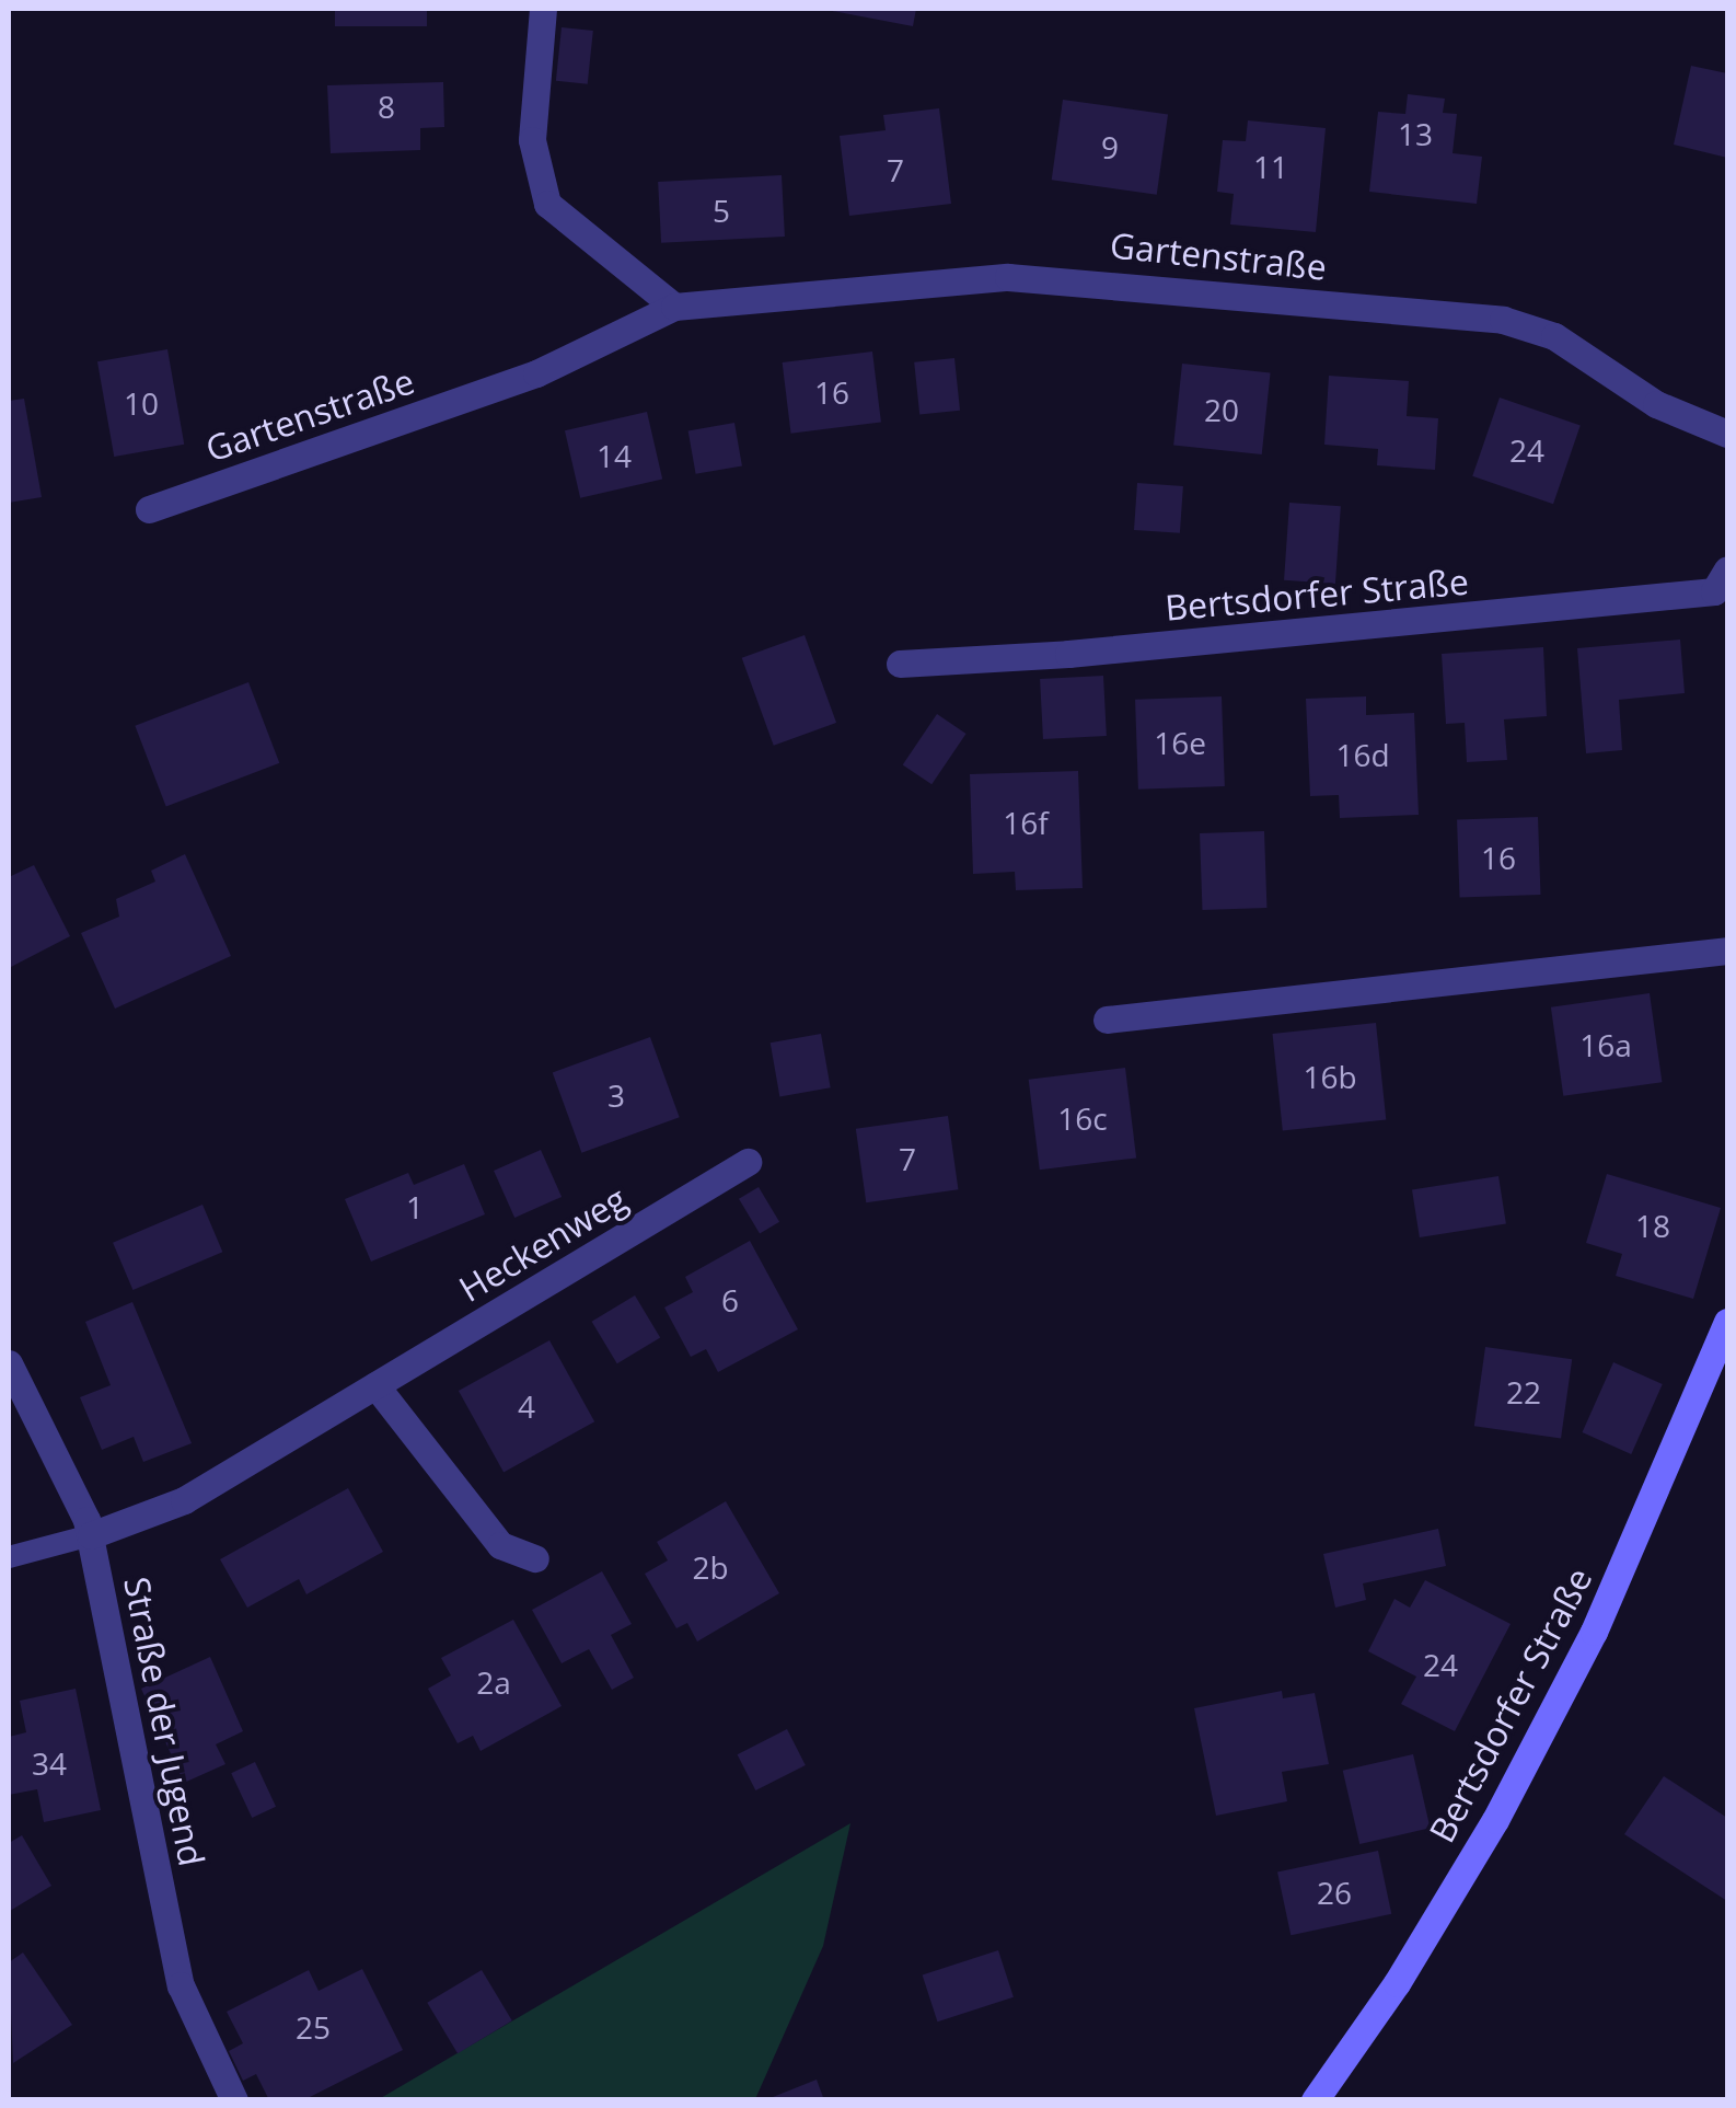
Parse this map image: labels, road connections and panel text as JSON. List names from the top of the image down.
{
  "streets": {
    "main road": ["Bertsdorfer Straße"],
    "street": ["Gartenstraße", "Heckenweg", "Straße der Jugend"]
  },
  "crossings": [
    ["Heckenweg", "Straße der Jugend"]
  ],
  "house_numbers": [
    "8",
    "13",
    "9",
    "11",
    "7",
    "5",
    "16",
    "10",
    "20",
    "24",
    "14",
    "16e",
    "16d",
    "16f",
    "16",
    "16a",
    "16b",
    "3",
    "16c",
    "7",
    "1",
    "18",
    "6",
    "22",
    "4",
    "2b",
    "24",
    "2a",
    "34",
    "26",
    "25"
  ]
}
